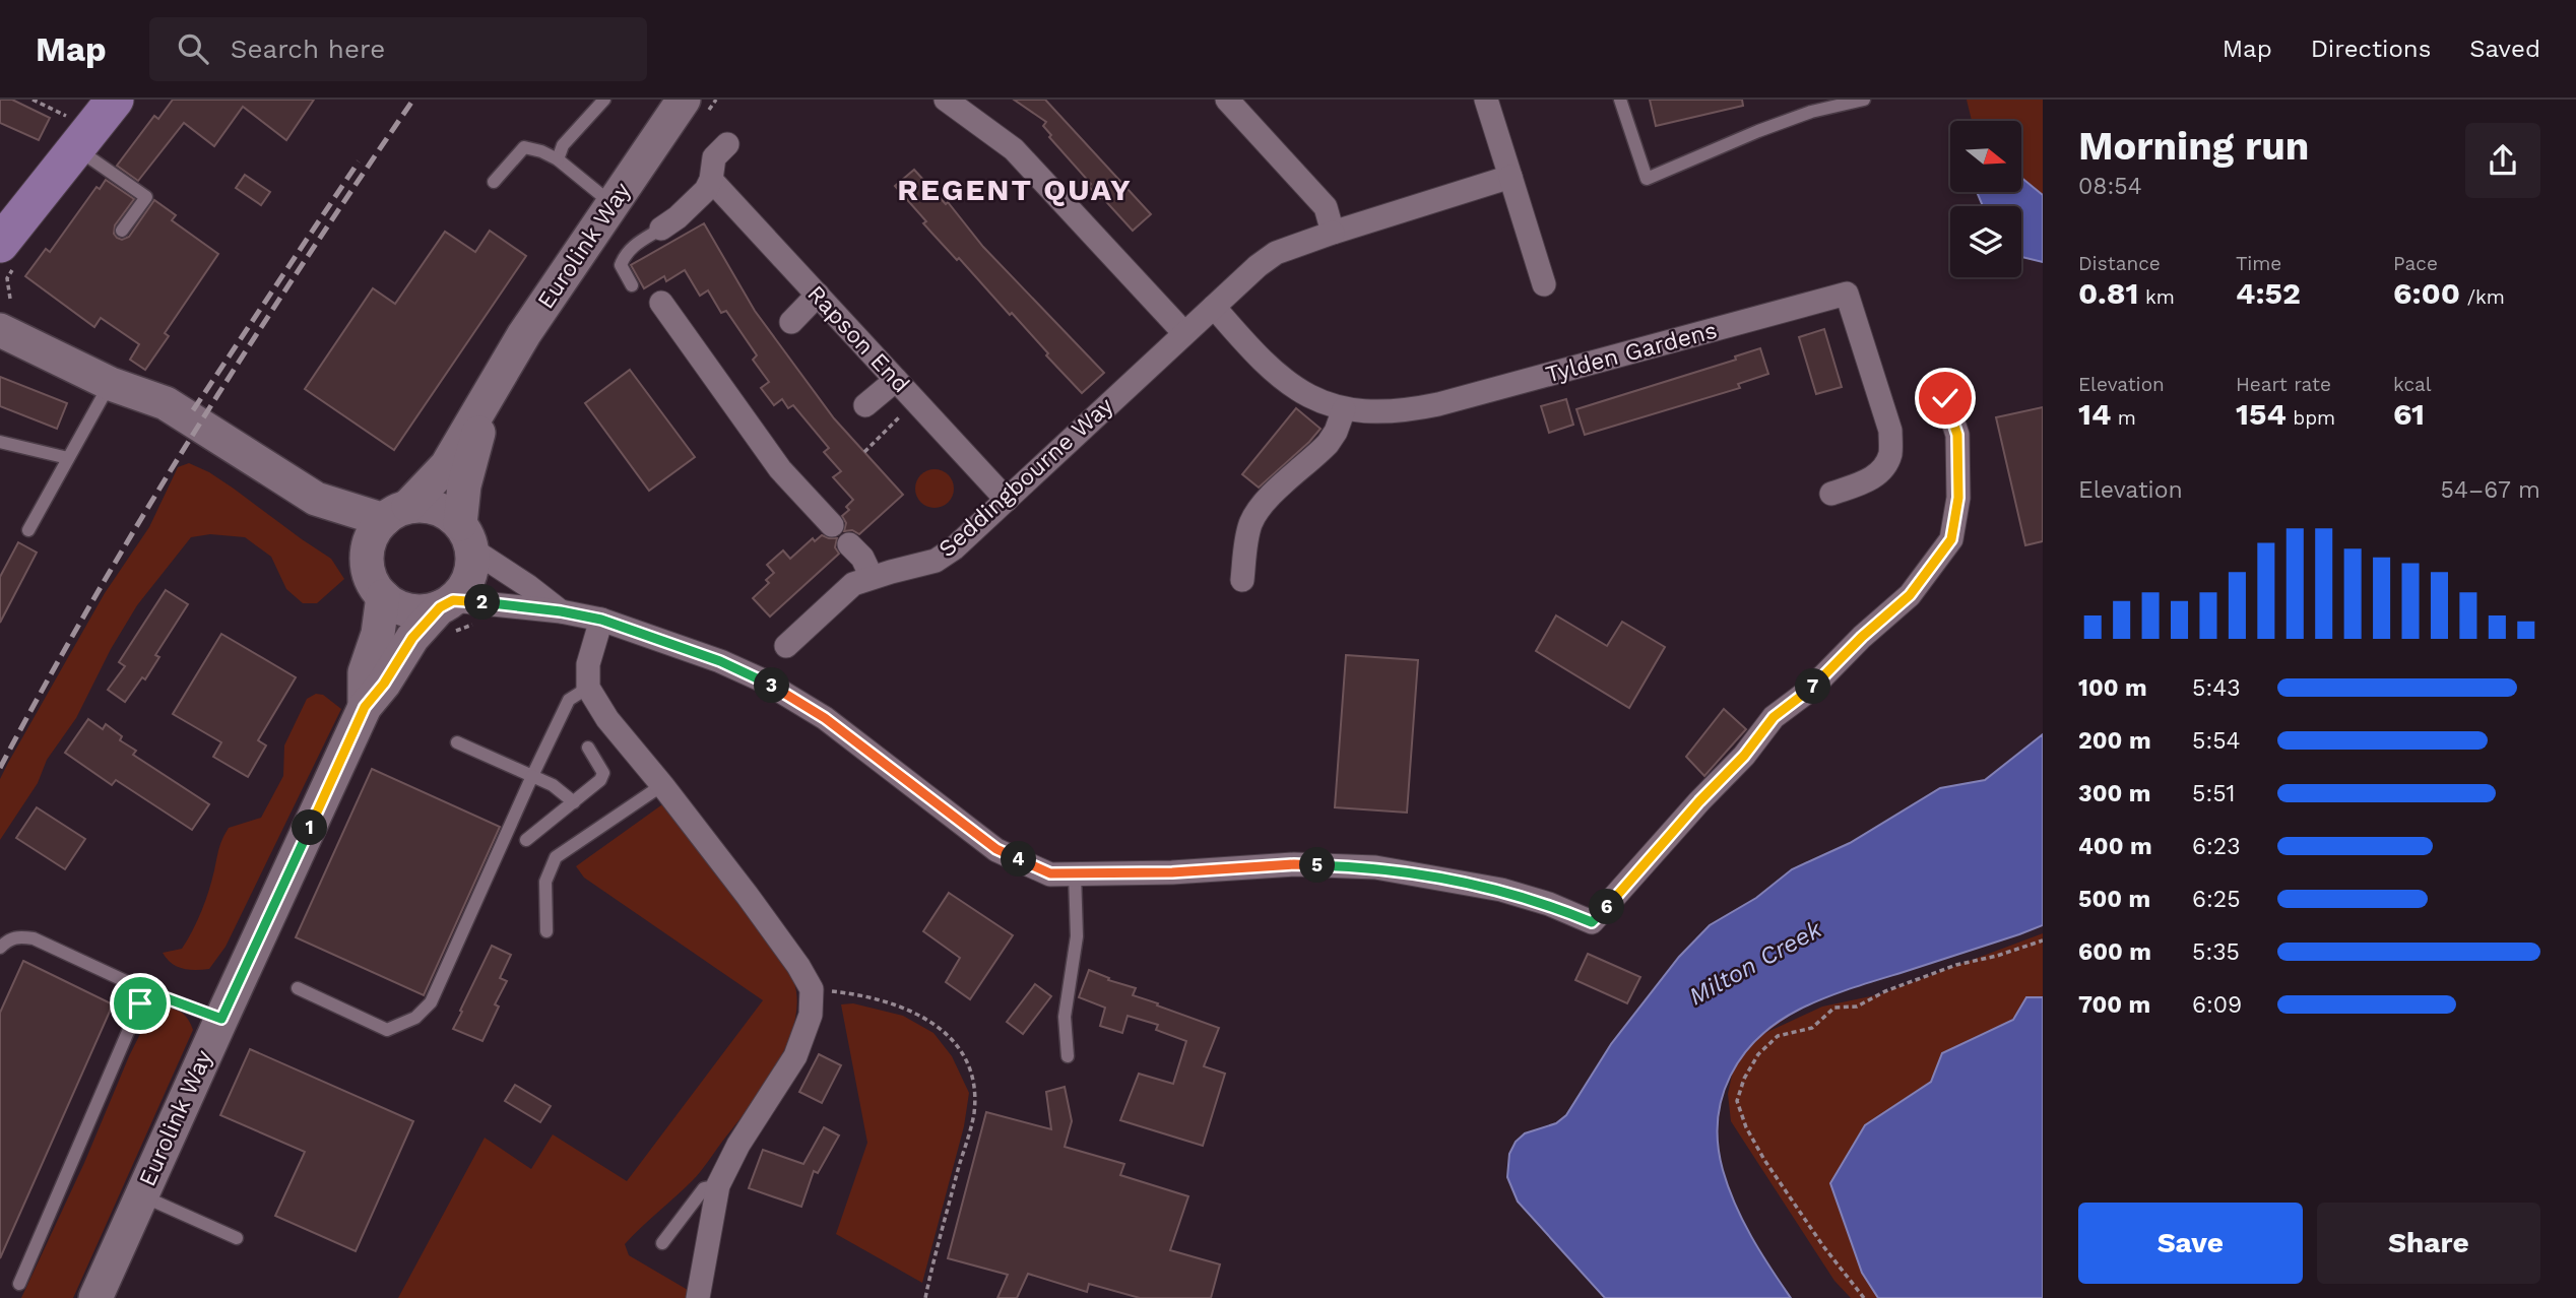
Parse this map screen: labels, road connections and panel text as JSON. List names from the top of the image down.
{
  "streets": {
    "main road": ["Eurolink Way"],
    "street": ["Rapson End", "Tylden Gardens", "Seddingbourne Way"]
  },
  "crossings": [
    ["Rapson End", "Seddingbourne Way"],
    ["Tylden Gardens", "Seddingbourne Way"]
  ],
  "districts": ["REGENT QUAY"],
  "water": ["Milton Creek"],
  "north": "right",
  "page": {
    "header": "Map",
    "search": "Search here",
    "nav": ["Map", "Directions", "Saved"],
    "heading": ["Morning run", "08:54"],
    "stats": [
      ["Distance", "0.81 km"],
      ["Time", "4:52"],
      ["Pace", "6:00 /km"],
      ["Elevation", "14 m"],
      ["Heart rate", "154 bpm"],
      ["kcal", "61"]
    ],
    "chart": ["Elevation", "54–67 m"],
    "pins": [
      "2",
      "3",
      "7",
      "1",
      "4",
      "5",
      "6"
    ],
    "list": [
      {
        "name": "100 m",
        "note": "5:43"
      },
      {
        "name": "200 m",
        "note": "5:54"
      },
      {
        "name": "300 m",
        "note": "5:51"
      },
      {
        "name": "400 m",
        "note": "6:23"
      },
      {
        "name": "500 m",
        "note": "6:25"
      },
      {
        "name": "600 m",
        "note": "5:35"
      },
      {
        "name": "700 m",
        "note": "6:09"
      }
    ],
    "buttons": ["Save", "Share"]
  }
}
